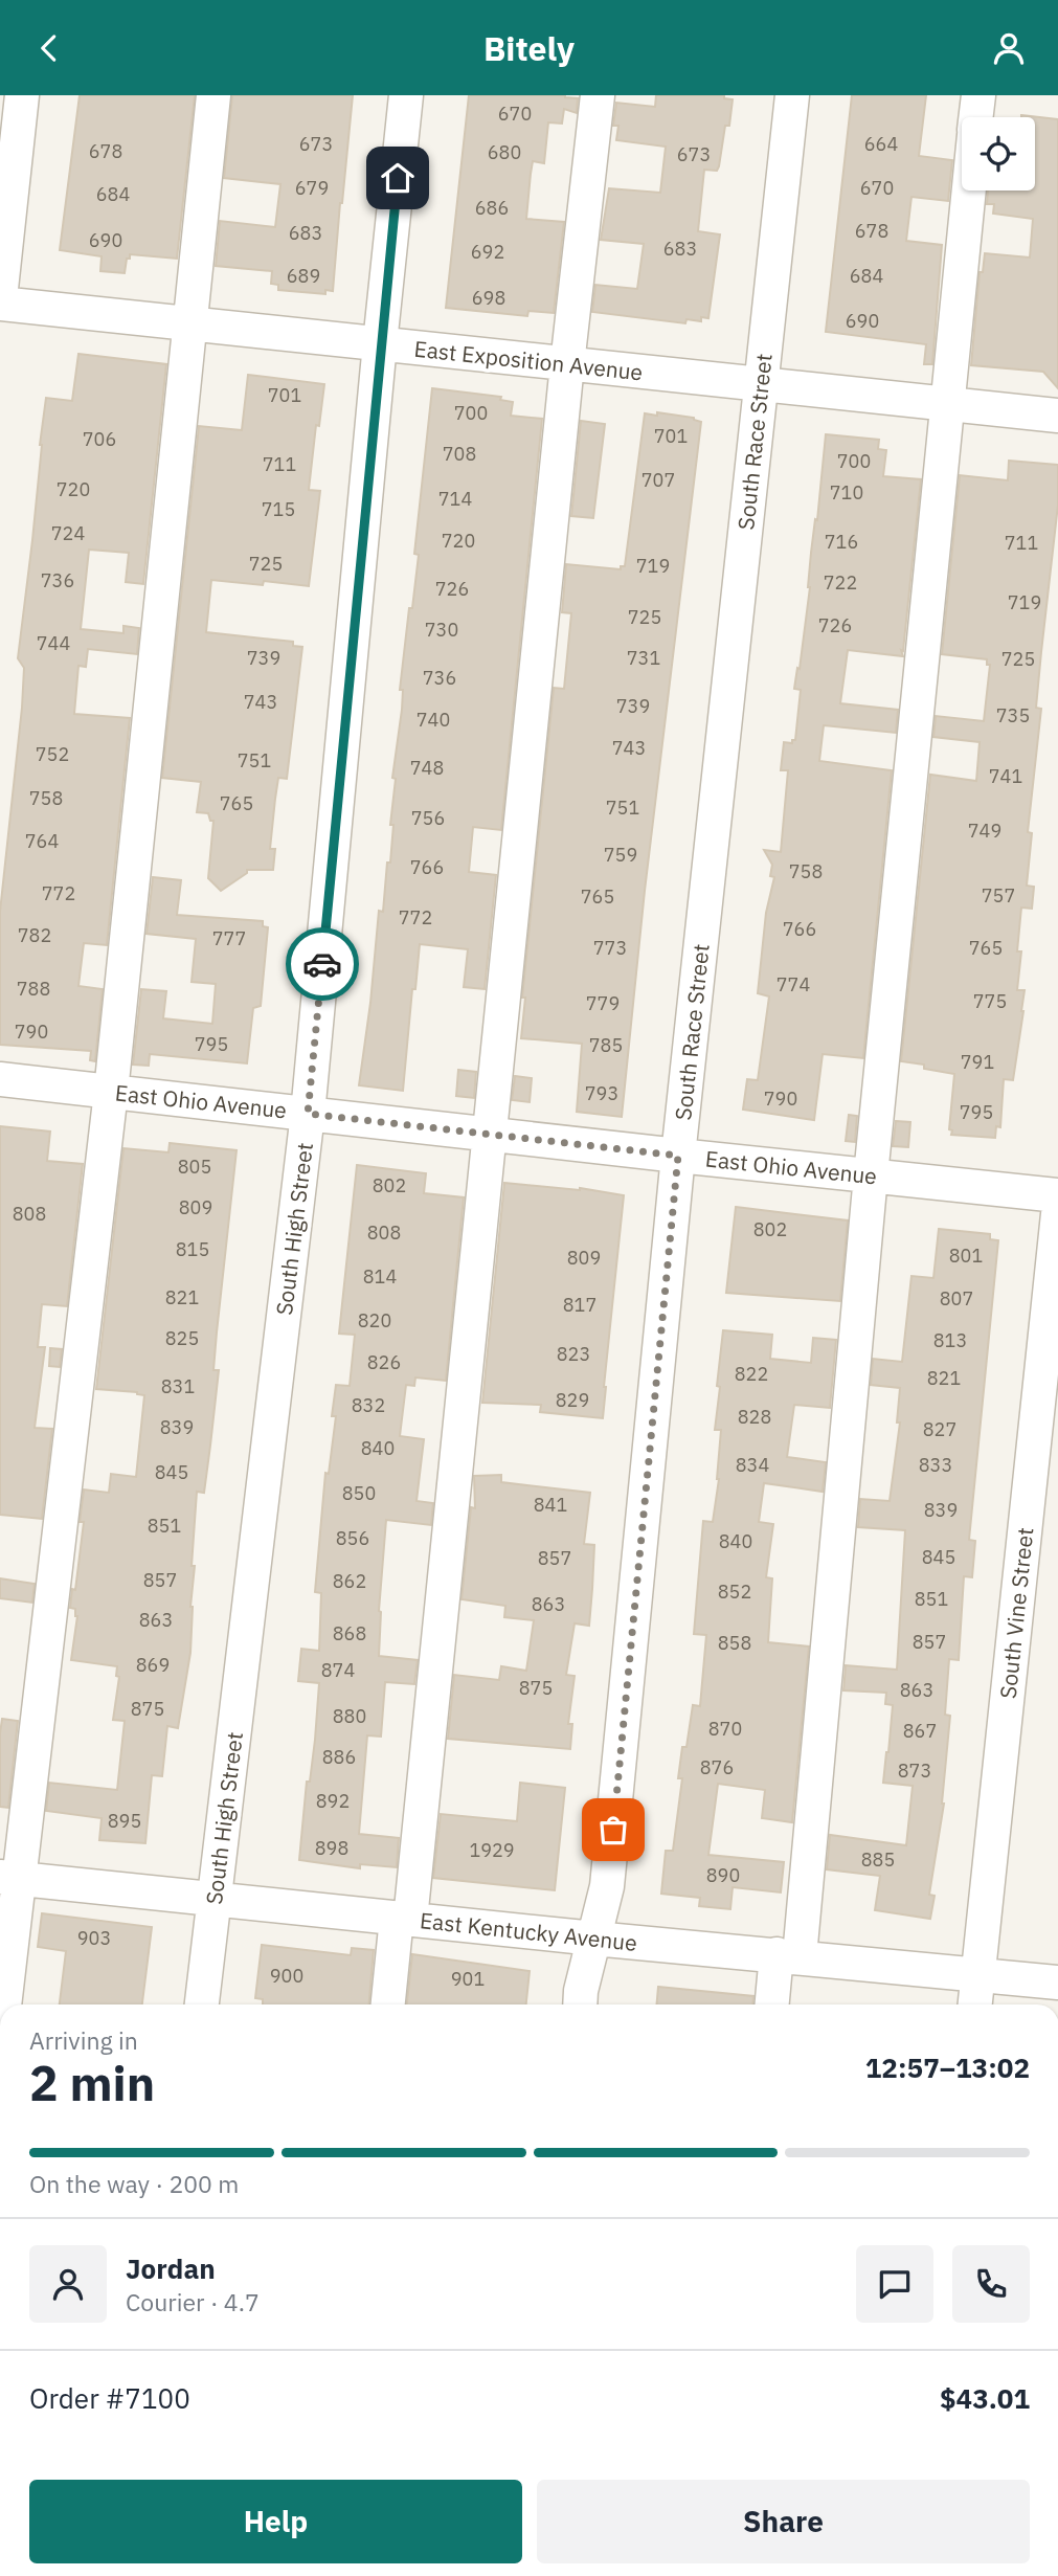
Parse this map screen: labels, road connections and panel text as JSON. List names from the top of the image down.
{
  "streets": {
    "street": [
      "East Exposition Avenue",
      "South Race Street",
      "East Ohio Avenue",
      "South High Street",
      "South Vine Street",
      "East Kentucky Avenue"
    ]
  },
  "crossings": [
    ["East Exposition Avenue", "South Race Street"],
    ["East Exposition Avenue", "South High Street"],
    ["South Race Street", "East Ohio Avenue"],
    ["South Race Street", "East Kentucky Avenue"],
    ["East Ohio Avenue", "South High Street"],
    ["South High Street", "East Kentucky Avenue"],
    ["South Vine Street", "East Kentucky Avenue"]
  ],
  "house_numbers": [
    "670",
    "673",
    "664",
    "678",
    "680",
    "673",
    "679",
    "670",
    "684",
    "686",
    "678",
    "683",
    "690",
    "683",
    "692",
    "689",
    "684",
    "698",
    "690",
    "701",
    "700",
    "701",
    "706",
    "708",
    "700",
    "711",
    "707",
    "720",
    "710",
    "714",
    "715",
    "724",
    "720",
    "716",
    "711",
    "725",
    "719",
    "736",
    "722",
    "726",
    "719",
    "725",
    "726",
    "730",
    "744",
    "739",
    "731",
    "725",
    "736",
    "743",
    "739",
    "735",
    "740",
    "743",
    "752",
    "751",
    "748",
    "741",
    "758",
    "765",
    "751",
    "756",
    "749",
    "764",
    "759",
    "766",
    "758",
    "772",
    "757",
    "765",
    "772",
    "766",
    "782",
    "777",
    "773",
    "765",
    "774",
    "788",
    "775",
    "779",
    "790",
    "795",
    "785",
    "791",
    "793",
    "790",
    "795",
    "805",
    "802",
    "809",
    "808",
    "802",
    "808",
    "815",
    "801",
    "809",
    "814",
    "821",
    "807",
    "817",
    "820",
    "825",
    "813",
    "823",
    "826",
    "822",
    "821",
    "831",
    "829",
    "832",
    "828",
    "839",
    "827",
    "840",
    "834",
    "833",
    "845",
    "850",
    "841",
    "839",
    "851",
    "856",
    "840",
    "845",
    "857",
    "857",
    "862",
    "852",
    "851",
    "863",
    "863",
    "868",
    "857",
    "858",
    "869",
    "874",
    "875",
    "863",
    "875",
    "880",
    "870",
    "867",
    "886",
    "876",
    "873",
    "892",
    "895",
    "898",
    "1929",
    "885",
    "890",
    "903",
    "900",
    "901"
  ],
  "page": {
    "header": "Bitely",
    "heading": ["2 min", "Arriving in", "12:57–13:02"],
    "panel": [
      "Jordan",
      "Courier · 4.7",
      "Order #7100",
      "$43.01"
    ],
    "bar": "On the way · 200 m",
    "buttons": ["Help", "Share"]
  }
}
